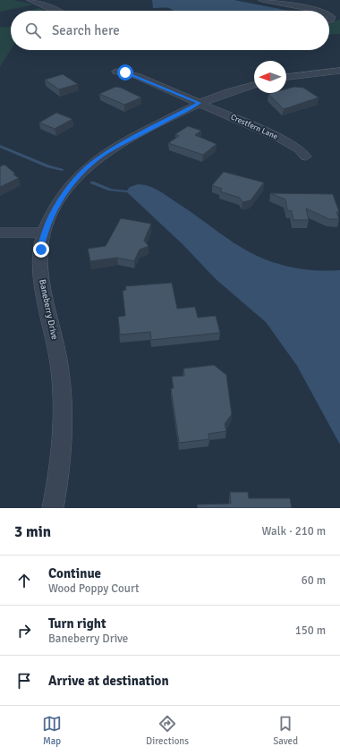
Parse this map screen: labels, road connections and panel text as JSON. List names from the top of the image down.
{
  "streets": {
    "street": ["Crestfern Lane", "Baneberry Drive"]
  },
  "crossings": [
    ["Crestfern Lane", "Baneberry Drive"]
  ],
  "north": "left",
  "page": {
    "search": "Search here",
    "heading": ["3 min", "Walk · 210 m"],
    "list": [
      ["Continue", "Wood Poppy Court", "60 m"],
      ["Turn right", "Baneberry Drive", "150 m"],
      "Arrive at destination"
    ],
    "nav": ["Map", "Directions", "Saved"]
  }
}
